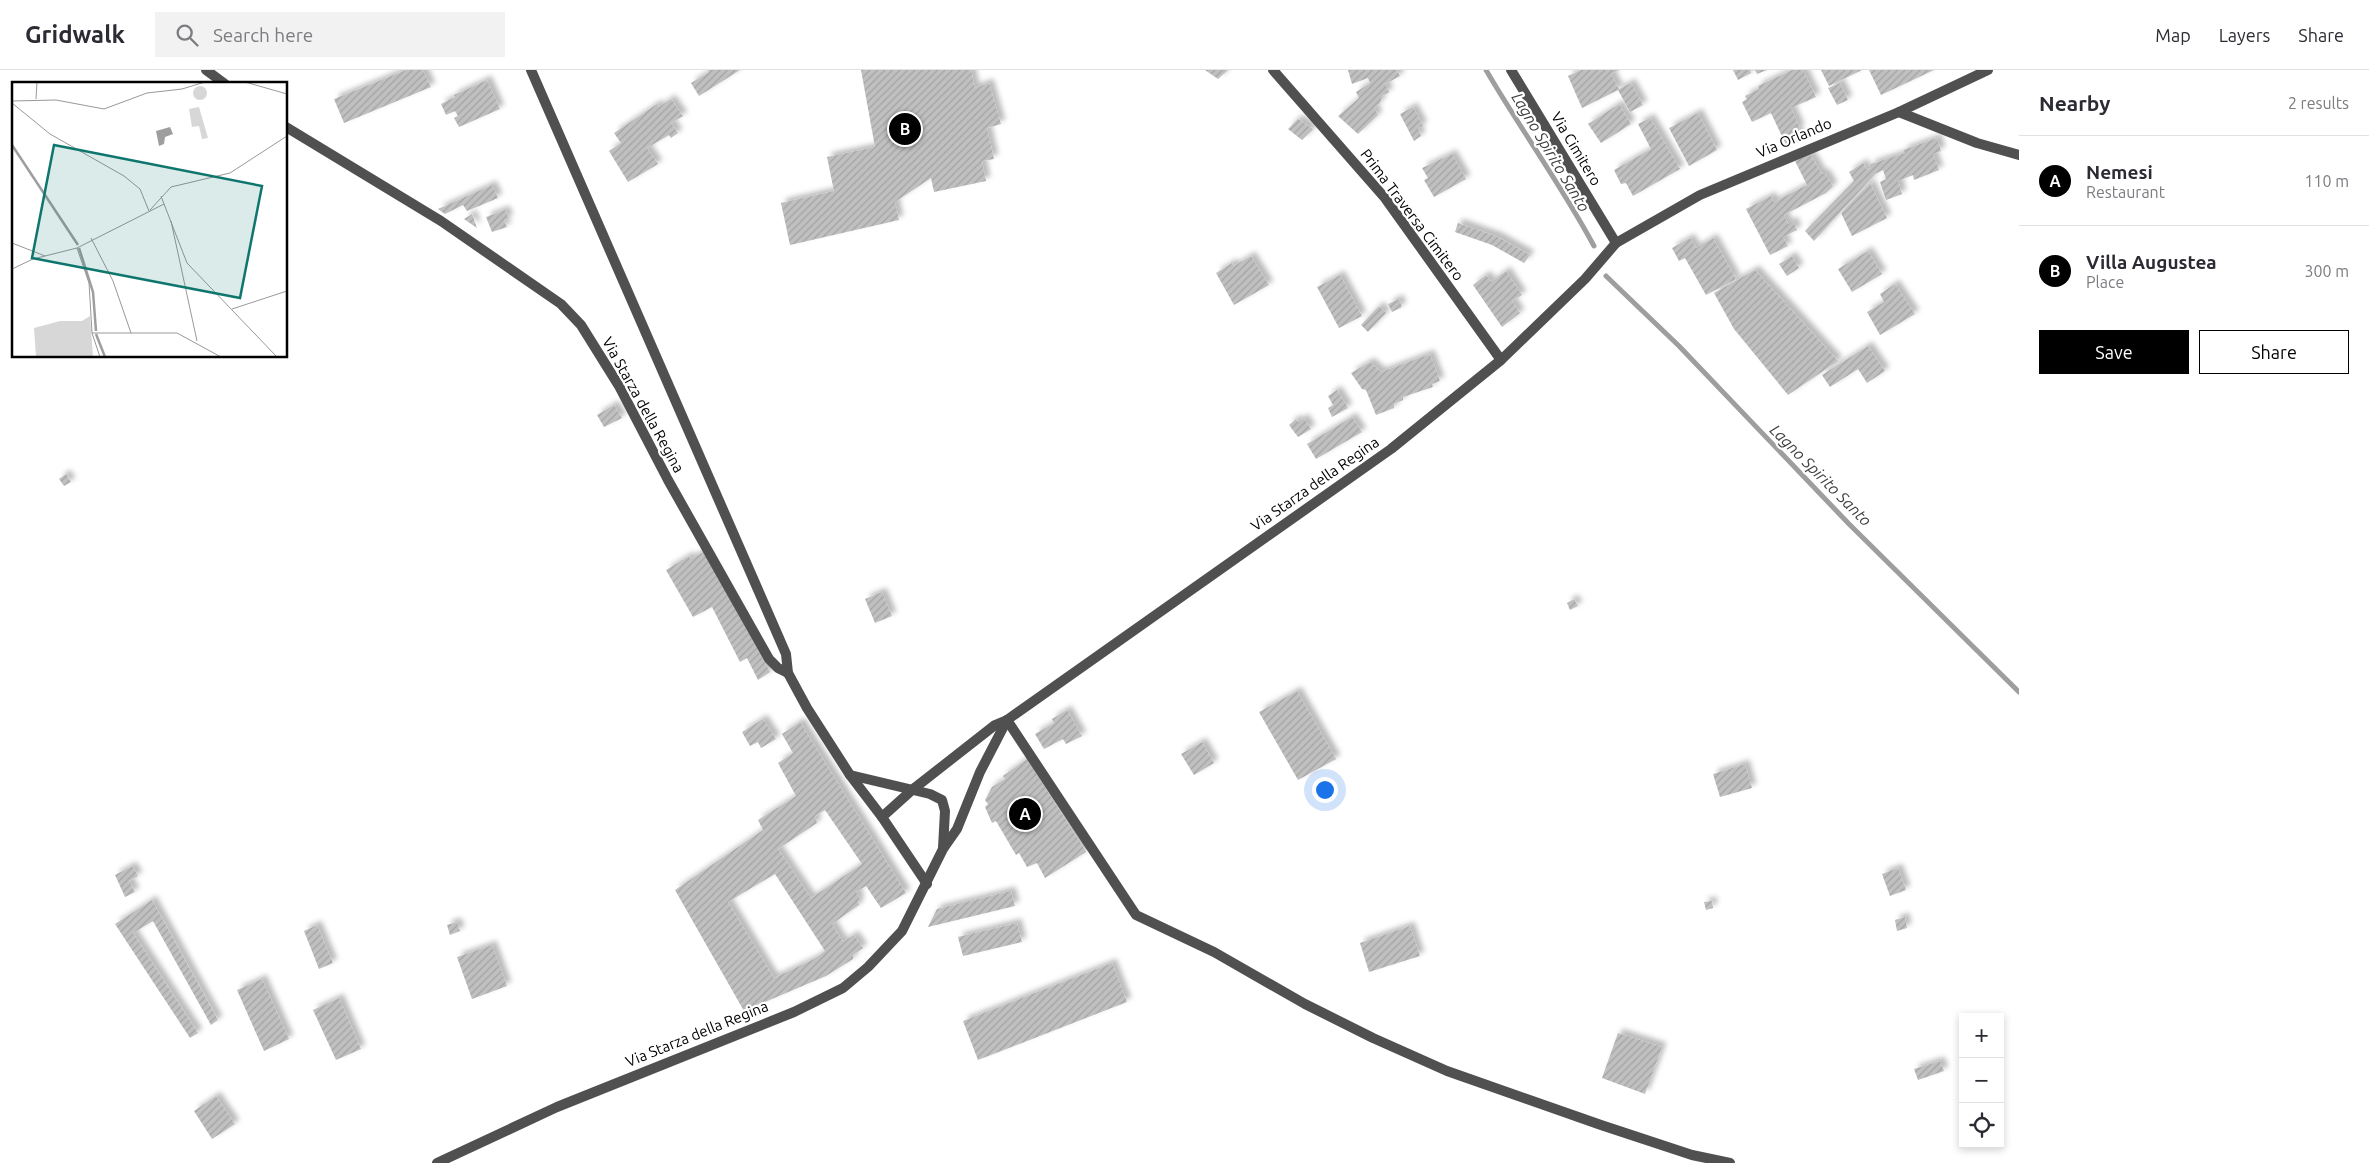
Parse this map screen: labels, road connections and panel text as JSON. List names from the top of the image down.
{
  "streets": {
    "street": [
      "Via Orlando",
      "Via Cimitero",
      "Prima Traversa Cimitero",
      "Via Starza della Regina"
    ]
  },
  "crossings": [
    ["Via Orlando", "Via Cimitero"],
    ["Via Orlando", "Via Starza della Regina"],
    ["Via Cimitero", "Via Starza della Regina"],
    ["Prima Traversa Cimitero", "Via Starza della Regina"]
  ],
  "water": ["Lagno Spirito Santo"],
  "page": {
    "header": "Gridwalk",
    "search": "Search here",
    "nav": ["Map", "Layers", "Share"],
    "heading": ["Nearby", "2 results"],
    "pins": ["B", "A"],
    "list": [
      {
        "mark": "A",
        "name": "Nemesi",
        "note": "Restaurant",
        "value": "110 m"
      },
      {
        "mark": "B",
        "name": "Villa Augustea",
        "note": "Place",
        "value": "300 m"
      }
    ],
    "buttons": ["Save", "Share"],
    "map_buttons": ["+", "−"]
  }
}
